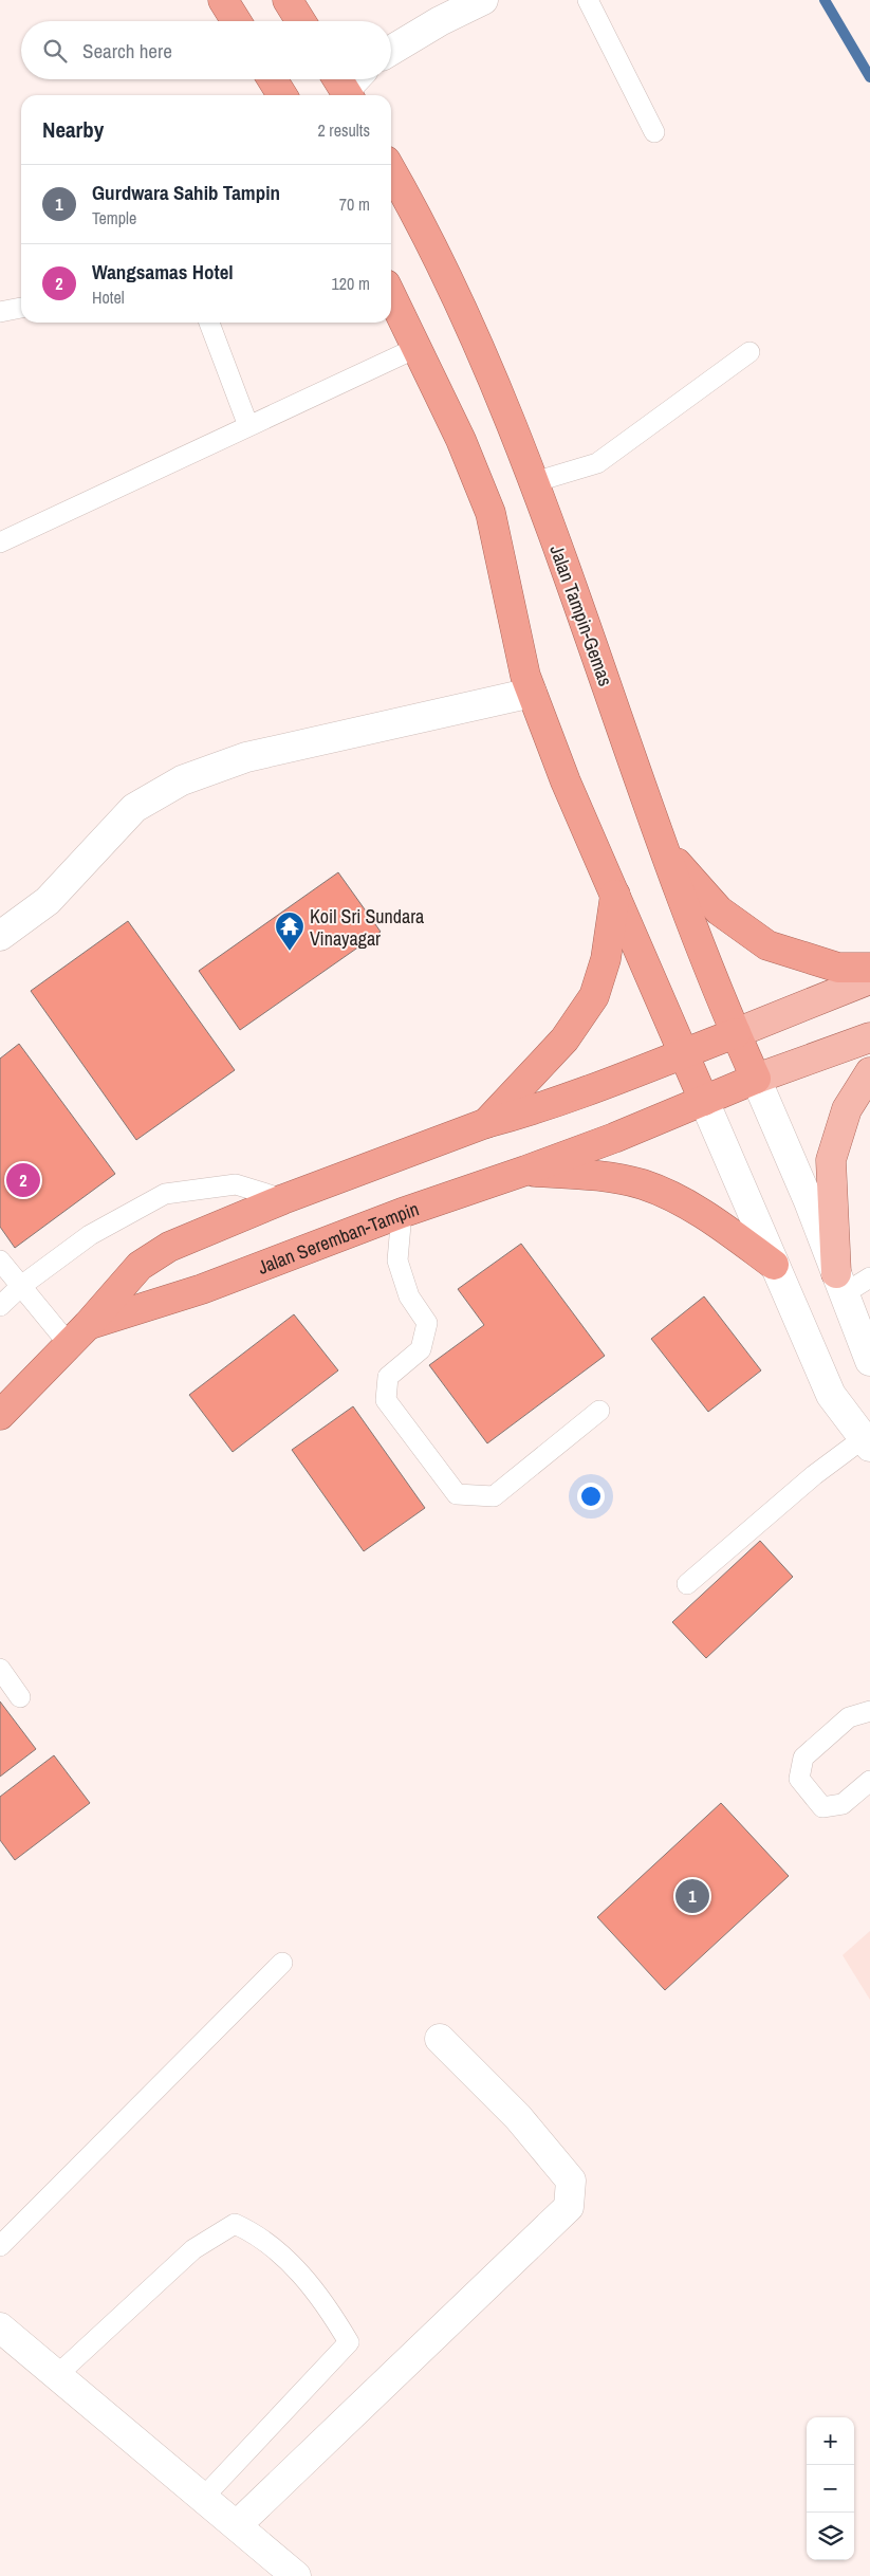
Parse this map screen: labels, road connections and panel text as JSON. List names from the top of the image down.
{
  "streets": {
    "highway": ["Jalan Tampin-Gemas", "Jalan Seremban-Tampin"]
  },
  "crossings": [
    ["Jalan Tampin-Gemas", "Jalan Seremban-Tampin"]
  ],
  "places": {
    "temple": ["Koil Sri Sundara Vinayagar"]
  },
  "page": {
    "search": "Search here",
    "heading": ["Nearby", "2 results"],
    "list": [
      {
        "mark": "1",
        "name": "Gurdwara Sahib Tampin",
        "note": "Temple",
        "value": "70 m"
      },
      {
        "mark": "2",
        "name": "Wangsamas Hotel",
        "note": "Hotel",
        "value": "120 m"
      }
    ],
    "pins": ["2", "1"],
    "map_buttons": ["+", "−"]
  }
}
